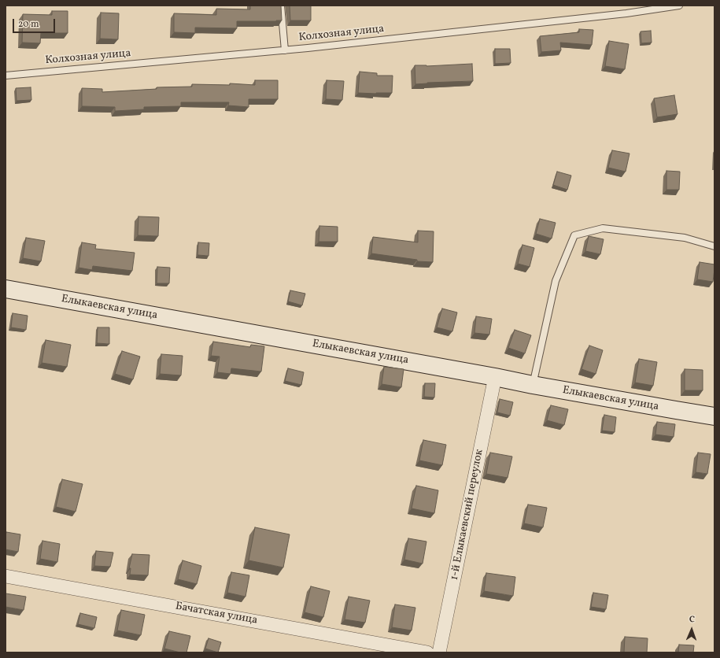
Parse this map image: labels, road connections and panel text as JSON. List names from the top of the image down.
{
  "streets": {
    "street": ["Елыкаевская улица", "1-й Елыкаевский переулок", "Бачатская улица"],
    "lane": ["Колхозная улица"]
  },
  "crossings": [
    ["Елыкаевская улица", "1-й Елыкаевский переулок"]
  ],
  "scale_bar": "20 m",
  "north": "top"
}
